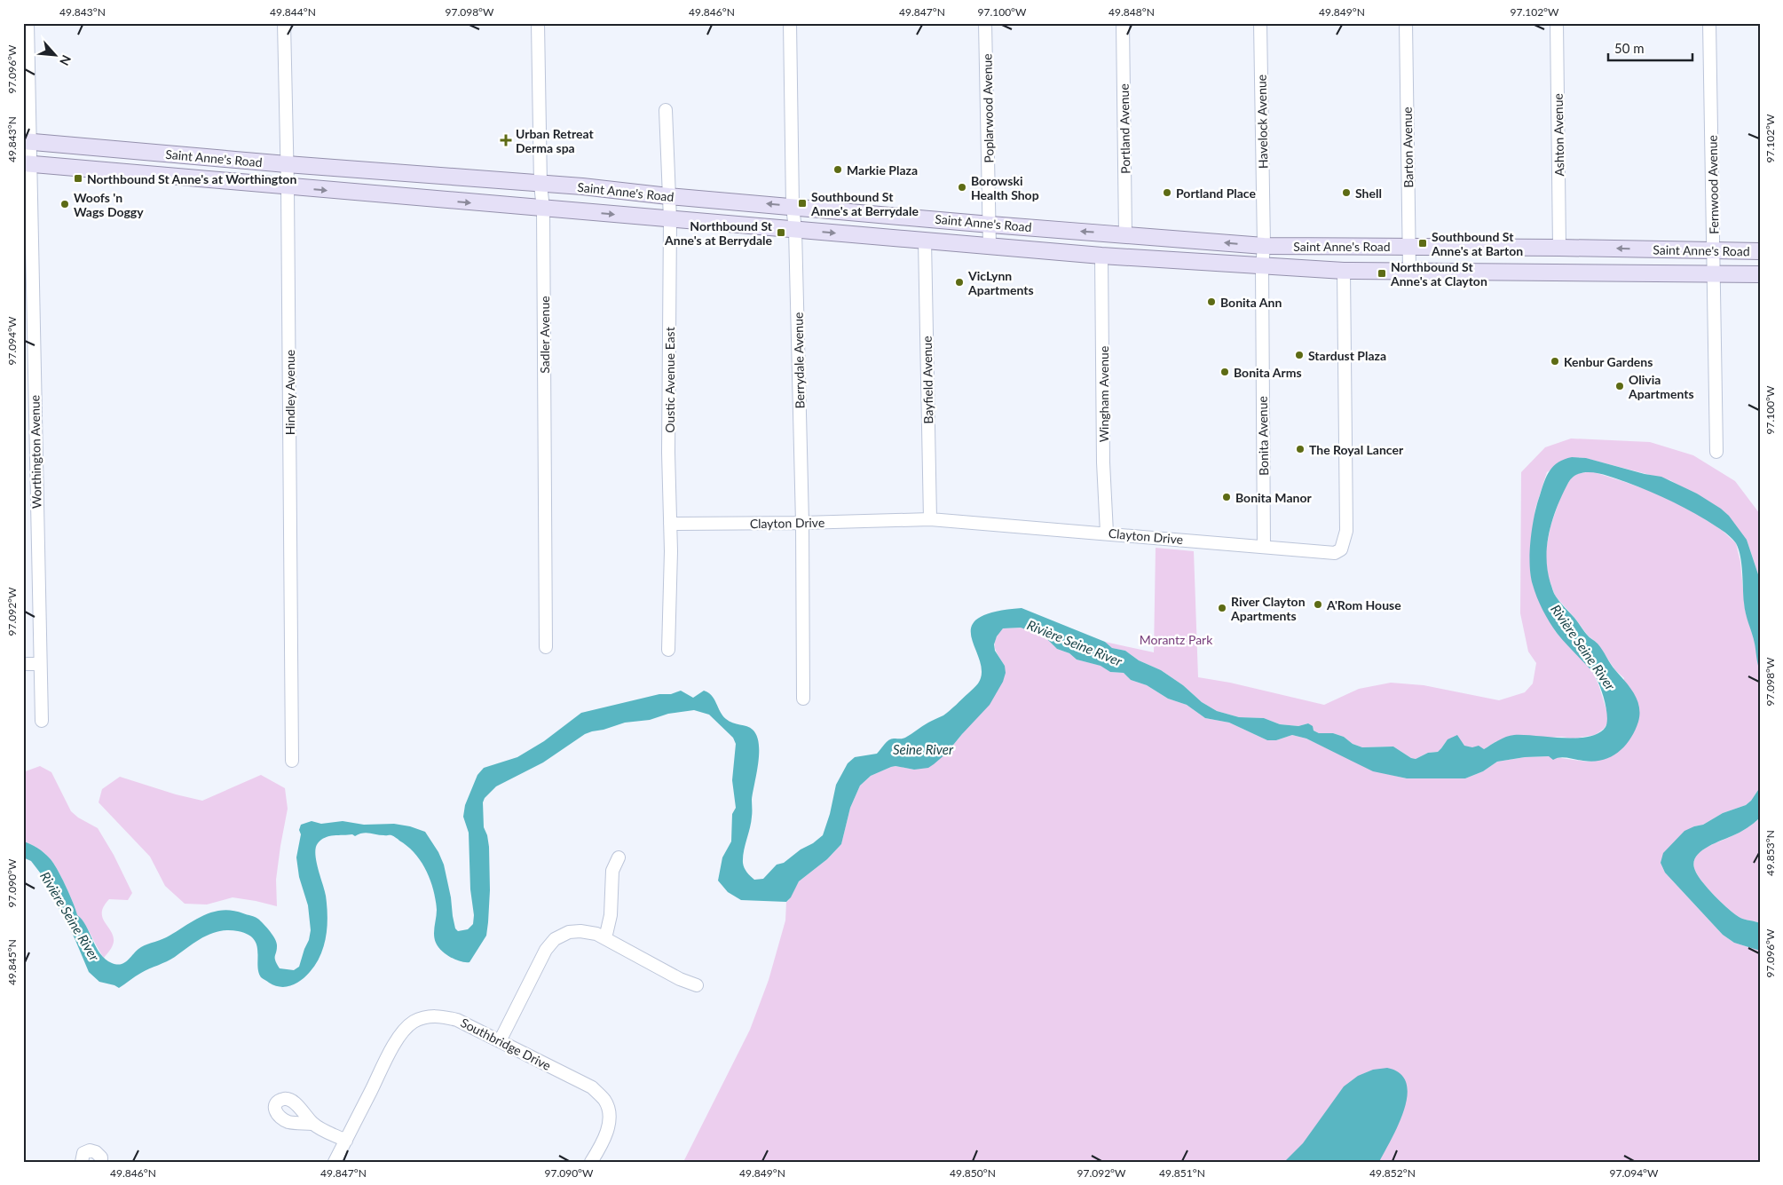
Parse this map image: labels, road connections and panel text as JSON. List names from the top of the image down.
{
  "streets": {
    "main road": ["Saint Anne's Road"],
    "street": [
      "Poplarwood Avenue",
      "Havelock Avenue",
      "Portland Avenue",
      "Ashton Avenue",
      "Barton Avenue",
      "Fernwood Avenue",
      "Sadler Avenue",
      "Berrydale Avenue",
      "Oustic Avenue East",
      "Bayfield Avenue",
      "Hindley Avenue",
      "Wingham Avenue",
      "Bonita Avenue",
      "Worthington Avenue",
      "Clayton Drive",
      "Southbridge Drive"
    ]
  },
  "crossings": [
    ["Poplarwood Avenue", "Saint Anne's Road"],
    ["Havelock Avenue", "Saint Anne's Road"],
    ["Havelock Avenue", "Bonita Avenue"],
    ["Portland Avenue", "Saint Anne's Road"],
    ["Ashton Avenue", "Saint Anne's Road"],
    ["Barton Avenue", "Saint Anne's Road"],
    ["Saint Anne's Road", "Fernwood Avenue"],
    ["Saint Anne's Road", "Sadler Avenue"],
    ["Saint Anne's Road", "Berrydale Avenue"],
    ["Saint Anne's Road", "Oustic Avenue East"],
    ["Saint Anne's Road", "Bayfield Avenue"],
    ["Saint Anne's Road", "Hindley Avenue"],
    ["Saint Anne's Road", "Wingham Avenue"],
    ["Saint Anne's Road", "Bonita Avenue"],
    ["Saint Anne's Road", "Worthington Avenue"],
    ["Saint Anne's Road", "Clayton Drive"],
    ["Berrydale Avenue", "Clayton Drive"],
    ["Oustic Avenue East", "Clayton Drive"],
    ["Bayfield Avenue", "Clayton Drive"],
    ["Wingham Avenue", "Clayton Drive"],
    ["Bonita Avenue", "Clayton Drive"]
  ],
  "water": ["Rivière Seine River", "Seine River"],
  "parks": ["Morantz Park"],
  "places": {
    "health": ["Urban Retreat Derma spa"],
    "other": [
      "Markie Plaza",
      "Borowski Health Shop",
      "Portland Place",
      "Shell",
      "Woofs 'n Wags Doggy",
      "VicLynn Apartments",
      "Bonita Ann",
      "Stardust Plaza",
      "Kenbur Gardens",
      "Bonita Arms",
      "Olivia Apartments",
      "The Royal Lancer",
      "Bonita Manor",
      "A'Rom House",
      "River Clayton Apartments"
    ],
    "transit": [
      "Northbound St Anne's at Worthington",
      "Southbound St Anne's at Berrydale",
      "Northbound St Anne's at Berrydale",
      "Southbound St Anne's at Barton",
      "Northbound St Anne's at Clayton"
    ]
  },
  "scale_bar": "50 m",
  "north": "bottom right",
  "coordinates": [
    "49.843°N",
    "49.844°N",
    "97.098°W",
    "49.846°N",
    "49.847°N",
    "97.100°W",
    "49.848°N",
    "49.849°N",
    "97.102°W",
    "97.096°W",
    "97.094°W",
    "97.092°W",
    "49.853°N",
    "97.090°W",
    "49.845°N",
    "49.850°N",
    "49.851°N",
    "49.852°N"
  ]
}
